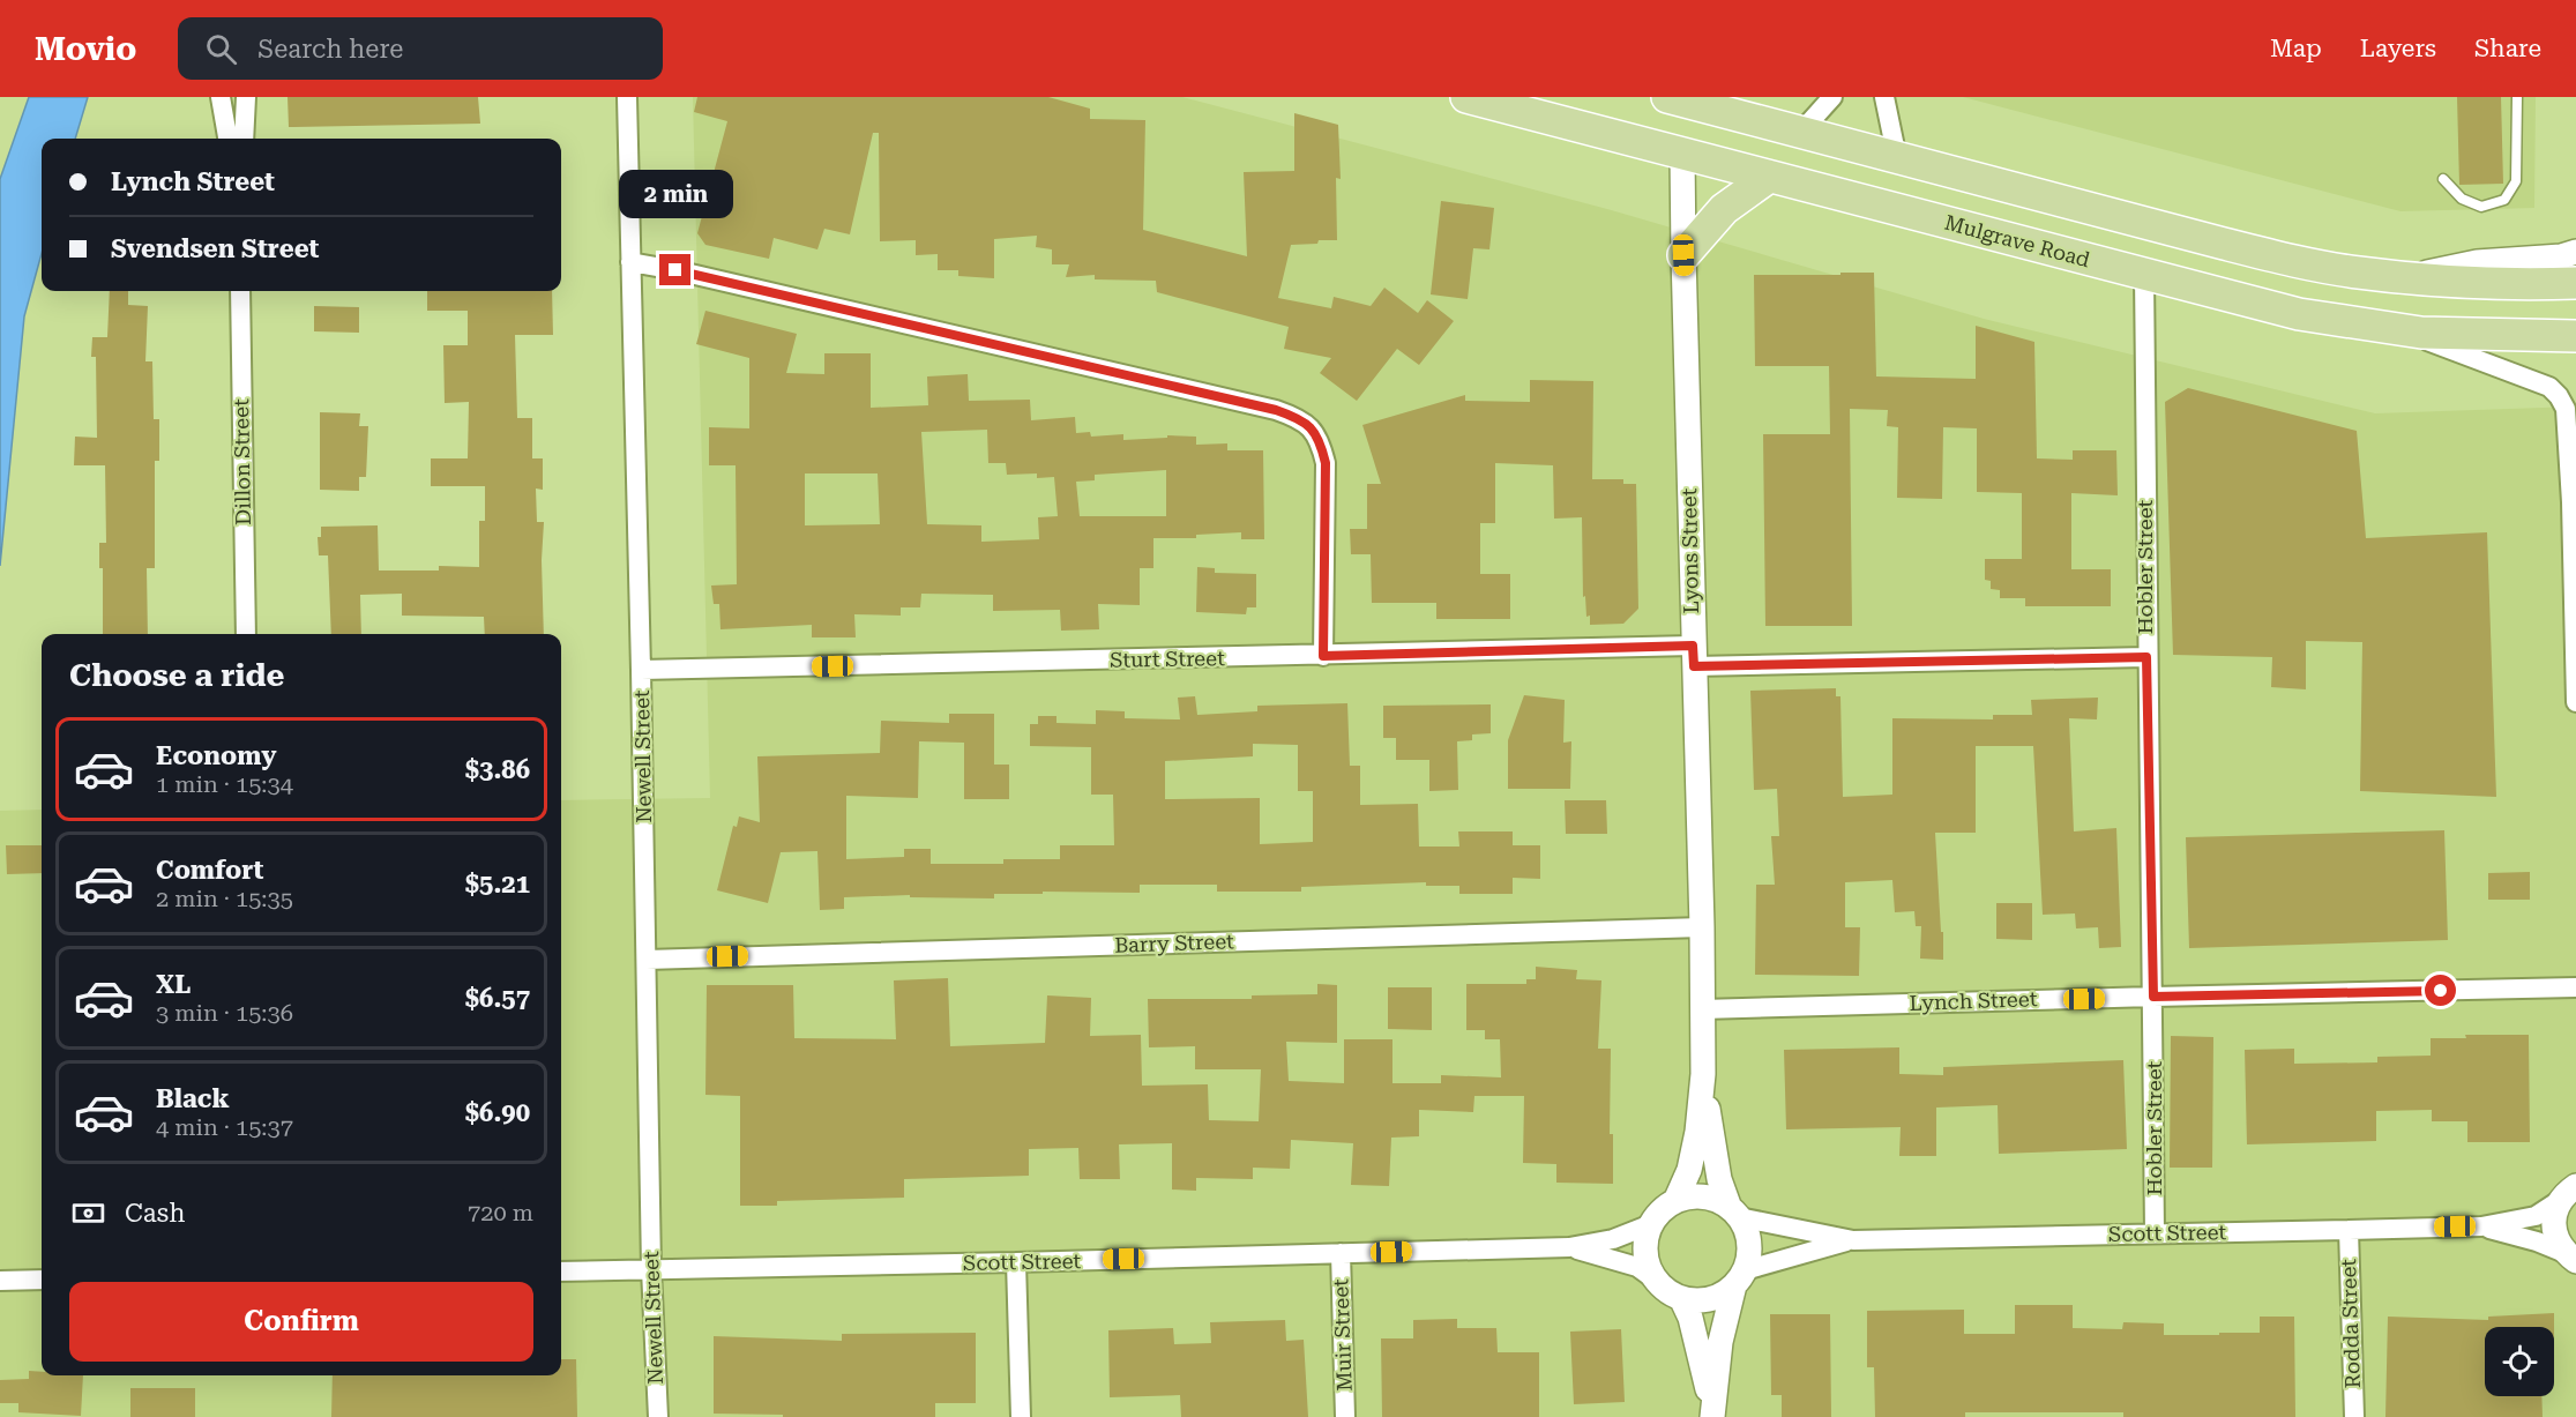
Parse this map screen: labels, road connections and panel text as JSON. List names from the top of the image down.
{
  "streets": {
    "main road": ["Mulgrave Road"],
    "street": [
      "Dillon Street",
      "Lyons Street",
      "Hobler Street",
      "Sturt Street",
      "Newell Street",
      "Barry Street",
      "Lynch Street",
      "Scott Street",
      "Rodda Street",
      "Muir Street"
    ]
  },
  "crossings": [
    ["Mulgrave Road", "Lyons Street"],
    ["Mulgrave Road", "Hobler Street"],
    ["Lyons Street", "Sturt Street"],
    ["Lyons Street", "Barry Street"],
    ["Lyons Street", "Lynch Street"],
    ["Lyons Street", "Scott Street"],
    ["Hobler Street", "Sturt Street"],
    ["Hobler Street", "Lynch Street"],
    ["Hobler Street", "Scott Street"],
    ["Sturt Street", "Newell Street"],
    ["Newell Street", "Barry Street"],
    ["Newell Street", "Scott Street"],
    ["Scott Street", "Rodda Street"],
    ["Scott Street", "Muir Street"]
  ],
  "page": {
    "header": "Movio",
    "search": "Search here",
    "nav": ["Map", "Layers", "Share"],
    "banner": ["Lynch Street", "Svendsen Street"],
    "bubble": "2 min",
    "heading": "Choose a ride",
    "list": [
      {
        "name": "Economy",
        "note": "1 min · 15:34",
        "value": "$3.86"
      },
      {
        "name": "Comfort",
        "note": "2 min · 15:35",
        "value": "$5.21"
      },
      {
        "name": "XL",
        "note": "3 min · 15:36",
        "value": "$6.57"
      },
      {
        "name": "Black",
        "note": "4 min · 15:37",
        "value": "$6.90"
      }
    ],
    "pay": ["Cash", "720 m"],
    "buttons": "Confirm"
  }
}
